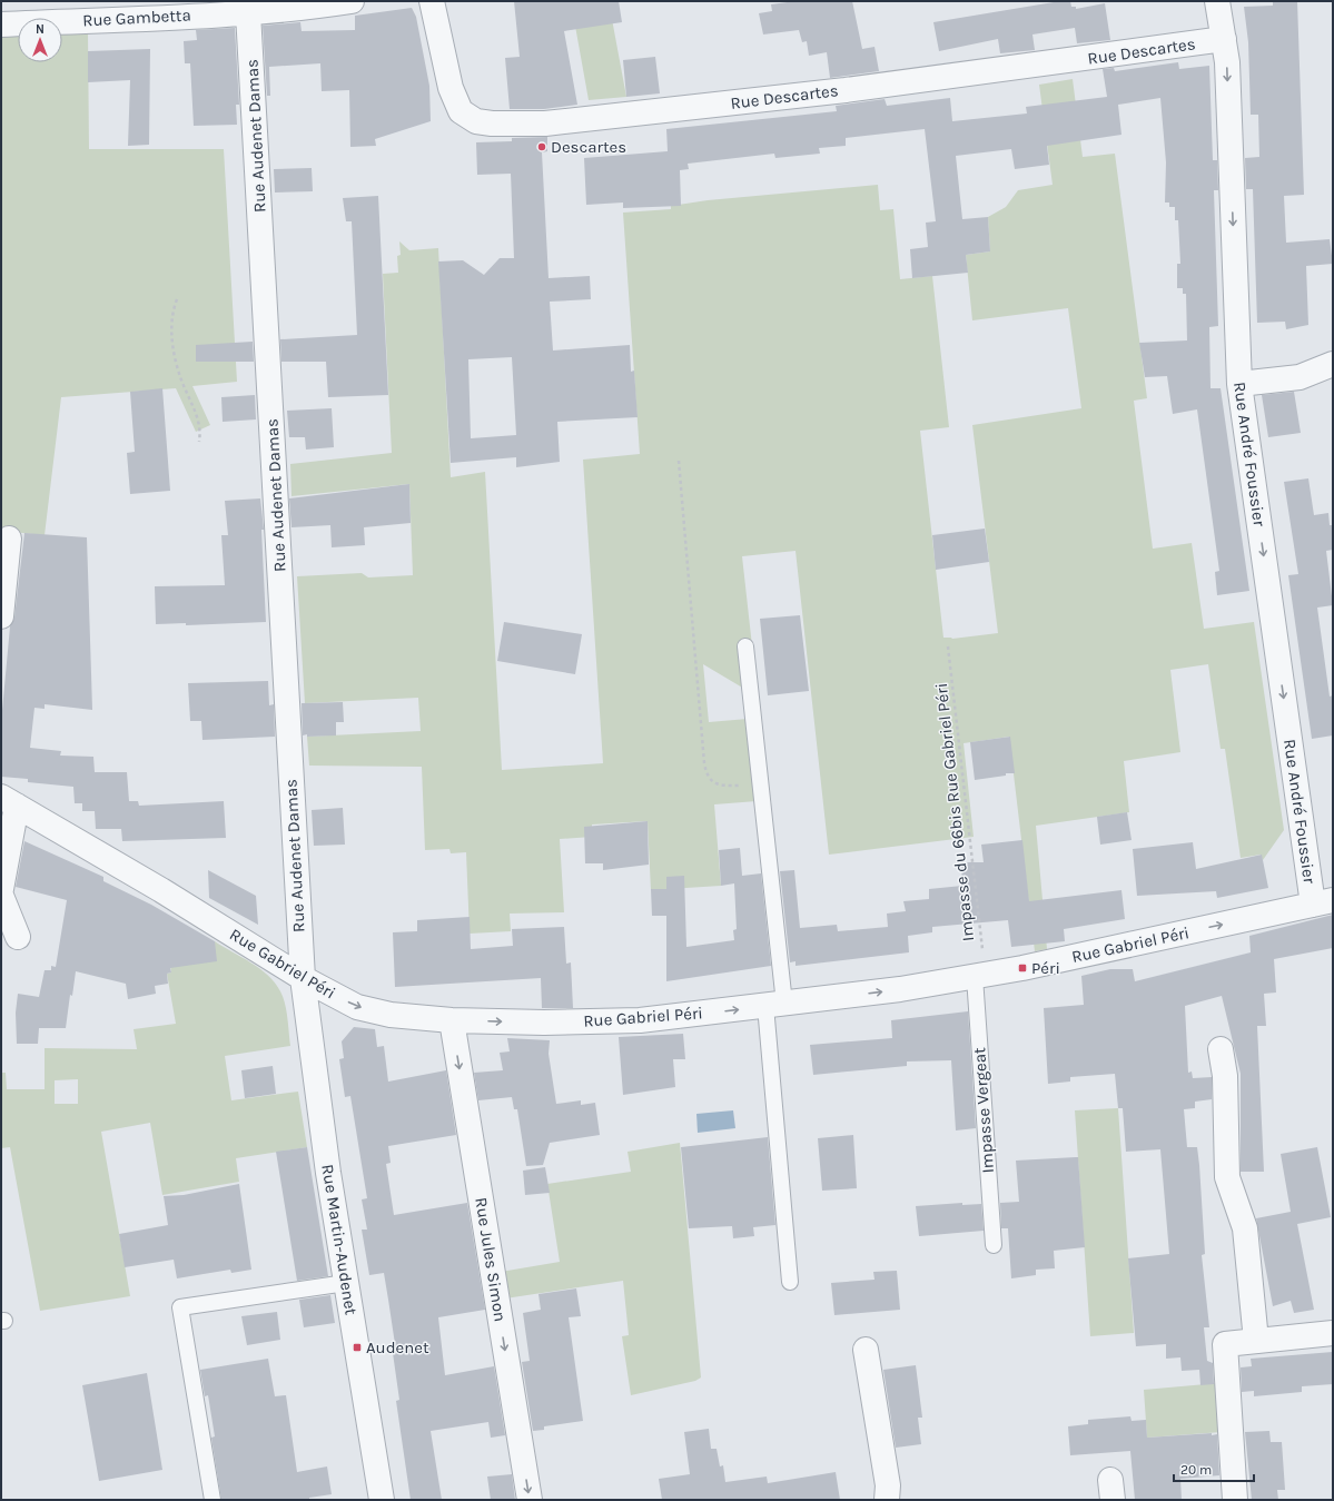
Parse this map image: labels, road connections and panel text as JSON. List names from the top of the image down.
{
  "streets": {
    "street": [
      "Rue Gambetta",
      "Rue Descartes",
      "Rue Audenet Damas",
      "Rue André Foussier",
      "Rue Gabriel Péri",
      "Rue Martin-Audenet",
      "Rue Jules Simon"
    ],
    "lane": ["Impasse Vergeat"],
    "path": ["Impasse du 66bis Rue Gabriel Péri"]
  },
  "crossings": [
    ["Rue Gambetta", "Rue Audenet Damas"],
    ["Rue Descartes", "Rue André Foussier"],
    ["Rue Audenet Damas", "Rue Gabriel Péri"],
    ["Rue Audenet Damas", "Rue Martin-Audenet"],
    ["Rue André Foussier", "Rue Gabriel Péri"],
    ["Impasse du 66bis Rue Gabriel Péri", "Rue Gabriel Péri"],
    ["Impasse du 66bis Rue Gabriel Péri", "Impasse Vergeat"],
    ["Rue Gabriel Péri", "Impasse Vergeat"],
    ["Rue Gabriel Péri", "Rue Martin-Audenet"],
    ["Rue Gabriel Péri", "Rue Jules Simon"]
  ],
  "one_way": ["Rue André Foussier", "Rue Gabriel Péri", "Rue Jules Simon"],
  "places": {
    "other": ["Descartes"],
    "transit": ["Péri", "Audenet"]
  },
  "scale_bar": "20 m",
  "north": "top"
}
